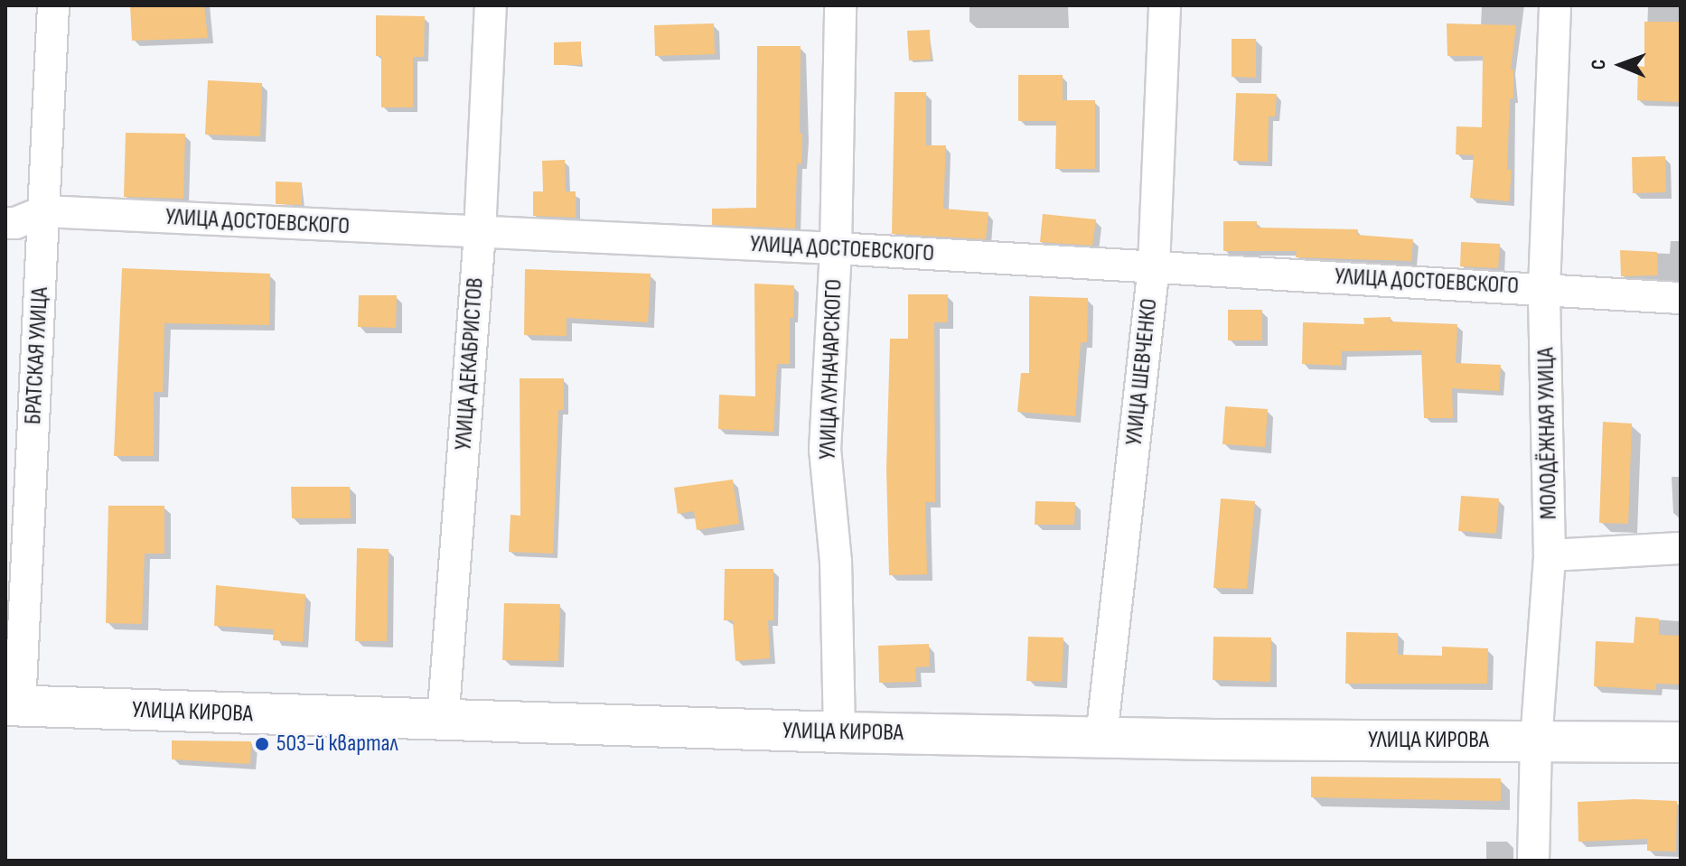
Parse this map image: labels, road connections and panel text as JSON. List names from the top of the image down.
{
  "streets": {
    "main road": ["УЛИЦА КИРОВА"],
    "street": [
      "УЛИЦА ДОСТОЕВСКОГО",
      "БРАТСКАЯ УЛИЦА",
      "УЛИЦА ДЕКАБРИСТОВ",
      "УЛИЦА ЛУНАЧАРСКОГО",
      "УЛИЦА ШЕВЧЕНКО",
      "МОЛОДЁЖНАЯ УЛИЦА"
    ]
  },
  "crossings": [
    ["УЛИЦА ДОСТОЕВСКОГО", "БРАТСКАЯ УЛИЦА"],
    ["УЛИЦА ДОСТОЕВСКОГО", "УЛИЦА ДЕКАБРИСТОВ"],
    ["УЛИЦА ДОСТОЕВСКОГО", "УЛИЦА ЛУНАЧАРСКОГО"],
    ["УЛИЦА ДОСТОЕВСКОГО", "УЛИЦА ШЕВЧЕНКО"],
    ["УЛИЦА ДОСТОЕВСКОГО", "МОЛОДЁЖНАЯ УЛИЦА"],
    ["БРАТСКАЯ УЛИЦА", "УЛИЦА КИРОВА"],
    ["УЛИЦА ДЕКАБРИСТОВ", "УЛИЦА КИРОВА"],
    ["УЛИЦА ЛУНАЧАРСКОГО", "УЛИЦА КИРОВА"],
    ["УЛИЦА ШЕВЧЕНКО", "УЛИЦА КИРОВА"],
    ["МОЛОДЁЖНАЯ УЛИЦА", "УЛИЦА КИРОВА"]
  ],
  "places": ["503-й квартал"],
  "north": "left"
}
